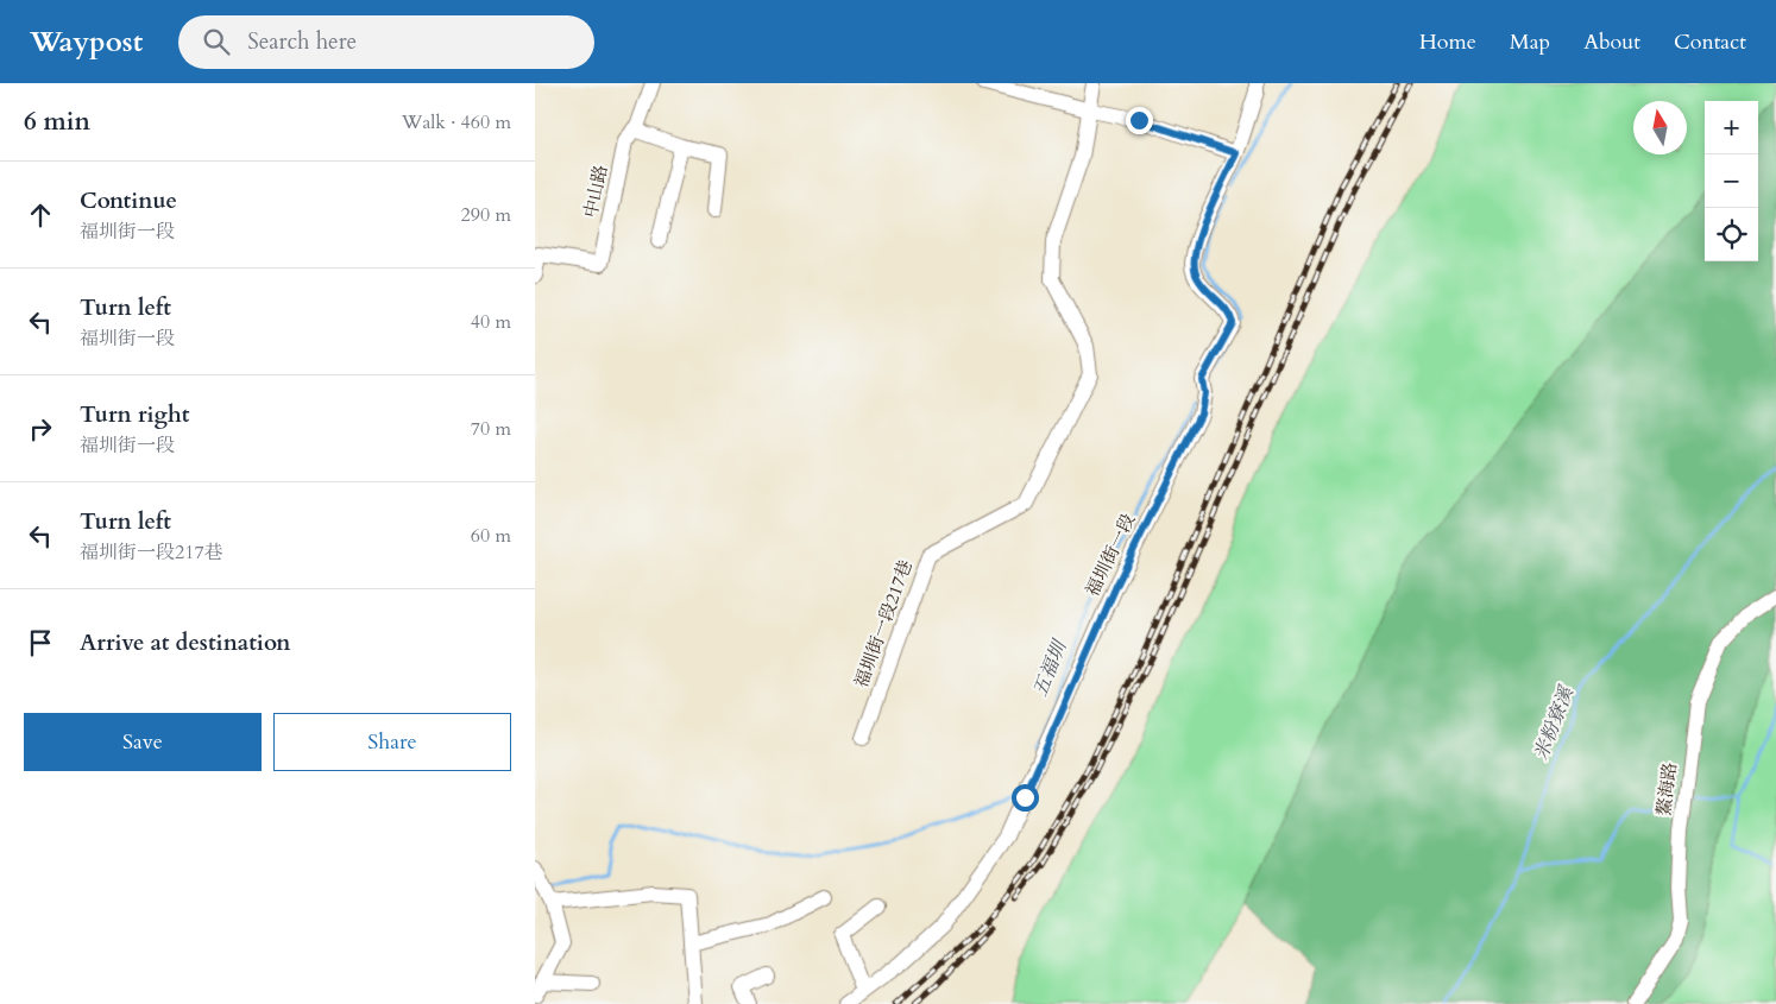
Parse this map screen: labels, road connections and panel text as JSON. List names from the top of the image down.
{
  "streets": {
    "lane": [
      "中山路",
      "福圳街一段",
      "福圳街一段217巷",
      "鰲海路"
    ]
  },
  "water": ["五福圳", "米粉寮溪"],
  "north": "top",
  "page": {
    "header": "Waypost",
    "search": "Search here",
    "nav": [
      "Home",
      "Map",
      "About",
      "Contact"
    ],
    "heading": ["6 min", "Walk · 460 m"],
    "map_buttons": ["+", "−"],
    "list": [
      ["Continue", "福圳街一段", "290 m"],
      ["Turn left", "福圳街一段", "40 m"],
      ["Turn right", "福圳街一段", "70 m"],
      ["Turn left", "福圳街一段217巷", "60 m"],
      "Arrive at destination"
    ],
    "buttons": ["Save", "Share"]
  }
}
